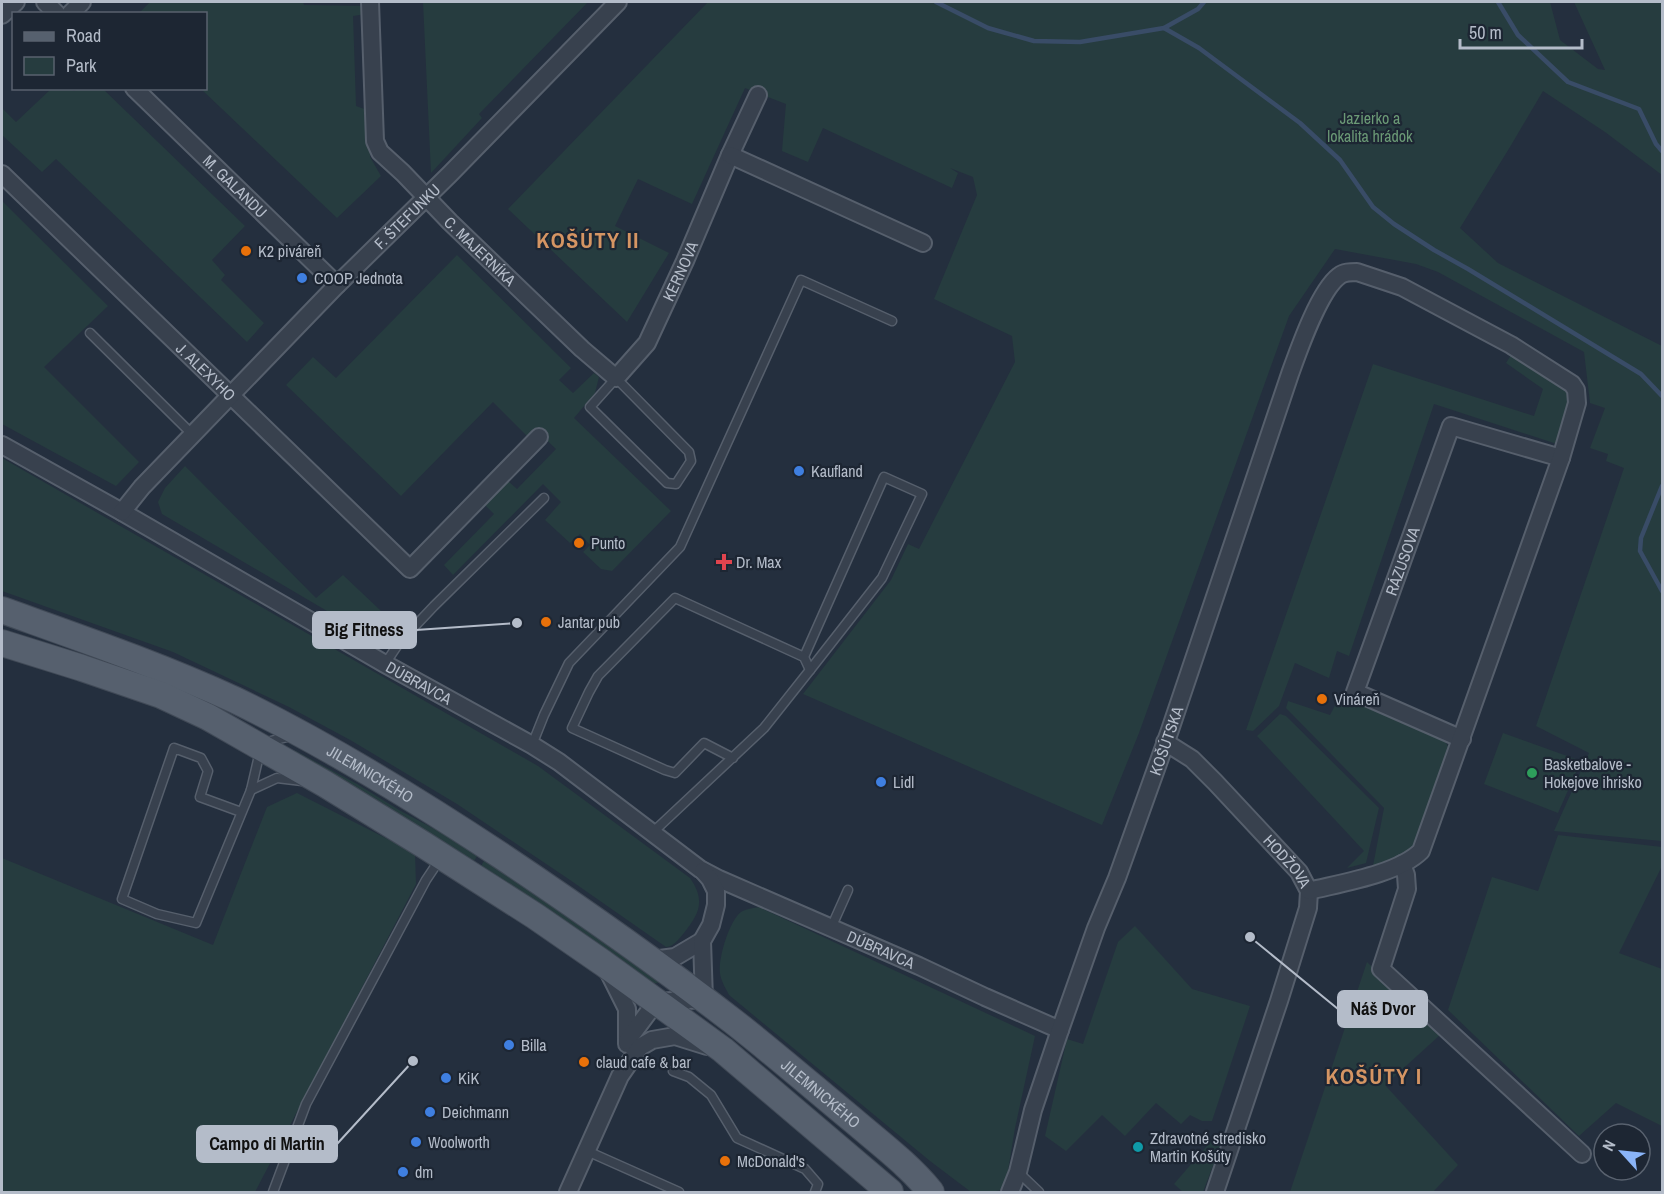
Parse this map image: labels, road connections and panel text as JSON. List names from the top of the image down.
{
  "streets": {
    "main road": ["JILEMNICKÉHO"],
    "street": [
      "M. GALANDU",
      "F. ŠTEFUNKU",
      "C. MAJERNÍKA",
      "KERNOVA",
      "J. ALEXYHO",
      "RÁZUSOVA",
      "DÚBRAVCA",
      "KOŠÚTSKA",
      "HODŽOVA"
    ]
  },
  "crossings": [
    ["M. GALANDU", "F. ŠTEFUNKU"],
    ["F. ŠTEFUNKU", "C. MAJERNÍKA"],
    ["F. ŠTEFUNKU", "J. ALEXYHO"],
    ["F. ŠTEFUNKU", "DÚBRAVCA"],
    ["C. MAJERNÍKA", "KERNOVA"],
    ["RÁZUSOVA", "KOŠÚTSKA"],
    ["DÚBRAVCA", "KOŠÚTSKA"],
    ["DÚBRAVCA", "JILEMNICKÉHO"],
    ["KOŠÚTSKA", "HODŽOVA"]
  ],
  "districts": ["KOŠÚTY II", "KOŠÚTY I"],
  "parks": ["Jazierko a lokalita hrádok"],
  "places": {
    "other": [
      "K2 piváreň",
      "COOP Jednota",
      "Kaufland",
      "Punto",
      "Jantar pub",
      "Big Fitness",
      "Vináreň",
      "Basketbalove - Hokejove ihrisko",
      "Lidl",
      "Náš Dvor",
      "Billa",
      "Campo di Martin",
      "claud cafe & bar",
      "KiK",
      "Deichmann",
      "Woolworth",
      "Zdravotné stredisko Martin Košúty",
      "McDonald's",
      "dm"
    ],
    "health": ["Dr. Max"]
  },
  "legend": ["Road", "Park"],
  "scale_bar": "50 m",
  "north": "top left"
}
